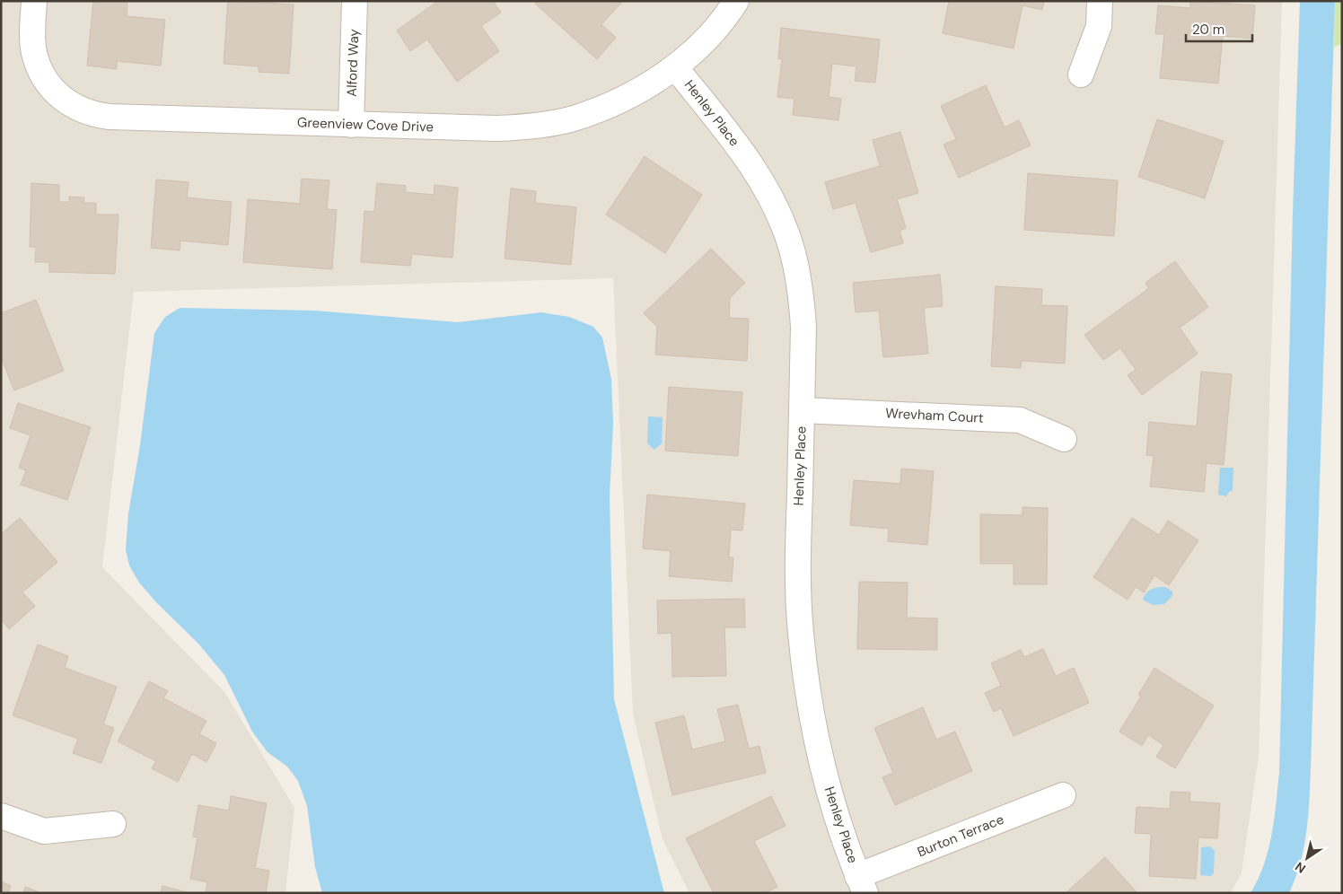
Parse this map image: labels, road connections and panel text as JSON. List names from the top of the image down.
{
  "streets": {
    "street": [
      "Alford Way",
      "Henley Place",
      "Greenview Cove Drive",
      "Wrevham Court",
      "Burton Terrace"
    ]
  },
  "crossings": [
    ["Alford Way", "Greenview Cove Drive"],
    ["Henley Place", "Greenview Cove Drive"],
    ["Henley Place", "Wrevham Court"],
    ["Henley Place", "Burton Terrace"]
  ],
  "scale_bar": "20 m",
  "north": "bottom left"
}
